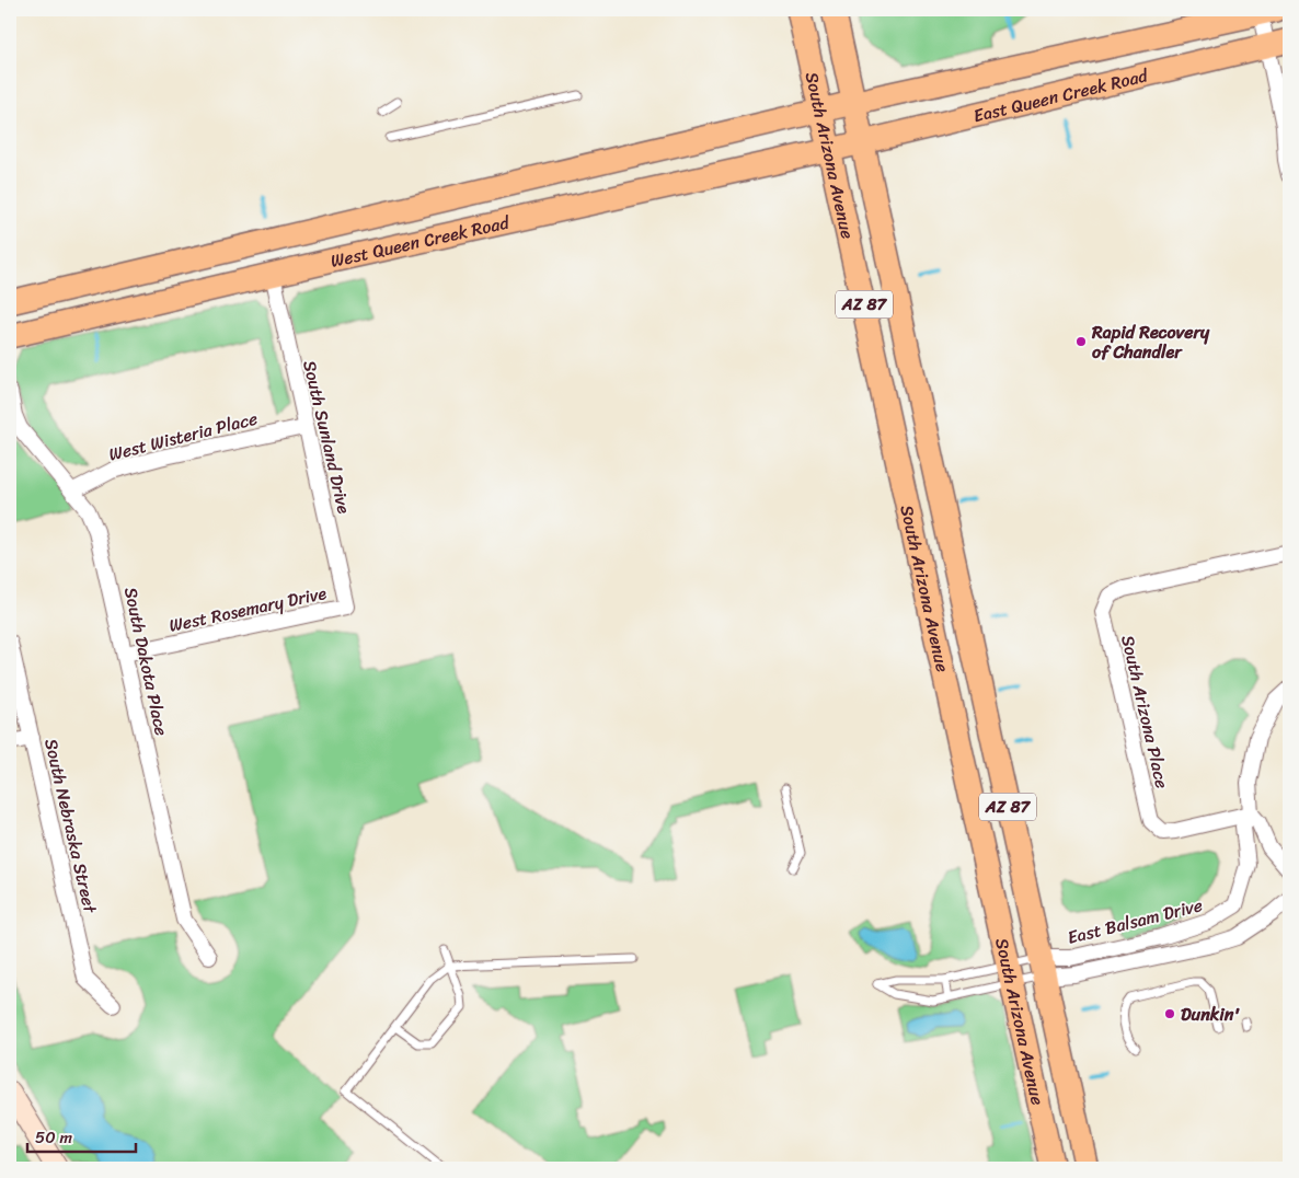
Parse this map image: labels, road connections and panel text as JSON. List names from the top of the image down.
{
  "streets": {
    "main road": [
      "East Queen Creek Road",
      "South Arizona Avenue",
      "West Queen Creek Road",
      "AZ 87"
    ],
    "street": [
      "West Wisteria Place",
      "South Sunland Drive",
      "West Rosemary Drive",
      "South Dakota Place",
      "South Arizona Place",
      "South Nebraska Street",
      "East Balsam Drive"
    ]
  },
  "crossings": [
    ["East Queen Creek Road", "South Arizona Avenue"],
    ["East Queen Creek Road", "West Queen Creek Road"],
    ["South Arizona Avenue", "West Queen Creek Road"],
    ["South Arizona Avenue", "East Balsam Drive"],
    ["West Queen Creek Road", "South Sunland Drive"],
    ["West Wisteria Place", "South Sunland Drive"],
    ["West Wisteria Place", "South Dakota Place"],
    ["South Sunland Drive", "West Rosemary Drive"],
    ["West Rosemary Drive", "South Dakota Place"],
    ["South Arizona Place", "East Balsam Drive"]
  ],
  "places": ["Rapid Recovery of Chandler", "Dunkin'"],
  "scale_bar": "50 m"
}
